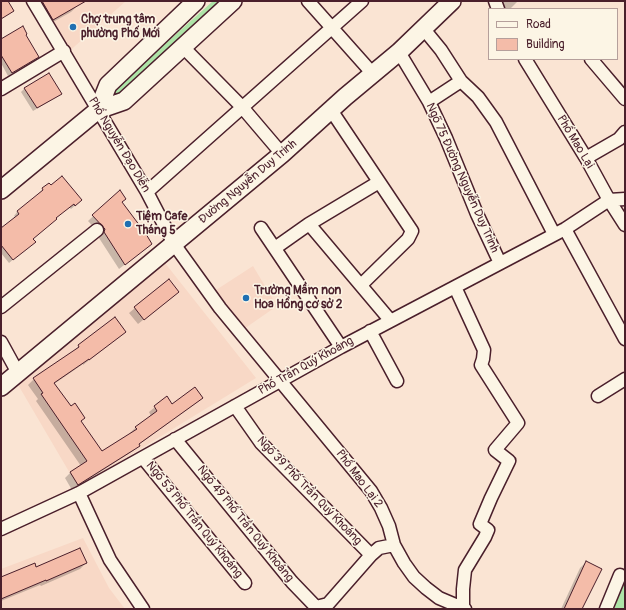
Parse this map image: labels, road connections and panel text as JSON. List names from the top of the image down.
{
  "streets": {
    "street": [
      "Phố Mao Lại",
      "Phố Nguyễn Đạo Diễn",
      "Ngõ 75 Đường Nguyễn Duy Trinh",
      "Đường Nguyễn Duy Trinh",
      "Phố Trần Quý Khoáng",
      "Phố Mao Lại 2",
      "Ngõ 39 Phố Trần Quý Khoáng",
      "Ngõ 53 Phố Trần Quý Khoáng",
      "Ngõ 49 Phố Trần Quý Khoáng"
    ]
  },
  "crossings": [
    ["Phố Mao Lại", "Phố Trần Quý Khoáng"],
    ["Phố Nguyễn Đạo Diễn", "Đường Nguyễn Duy Trinh"],
    ["Phố Nguyễn Đạo Diễn", "Phố Trần Quý Khoáng"],
    ["Phố Nguyễn Đạo Diễn", "Phố Mao Lại 2"],
    ["Ngõ 75 Đường Nguyễn Duy Trinh", "Đường Nguyễn Duy Trinh"],
    ["Ngõ 75 Đường Nguyễn Duy Trinh", "Phố Trần Quý Khoáng"],
    ["Phố Trần Quý Khoáng", "Phố Mao Lại 2"],
    ["Phố Trần Quý Khoáng", "Ngõ 39 Phố Trần Quý Khoáng"],
    ["Phố Trần Quý Khoáng", "Ngõ 53 Phố Trần Quý Khoáng"],
    ["Phố Trần Quý Khoáng", "Ngõ 49 Phố Trần Quý Khoáng"],
    ["Ngõ 39 Phố Trần Quý Khoáng", "Ngõ 49 Phố Trần Quý Khoáng"]
  ],
  "places": ["Chợ trung tâm phường Phố Mới", "Tiệm Cafe Tháng 5", "Trường Mầm non Hoa Hồng cơ sở 2"],
  "legend": ["Road", "Building"]
}
